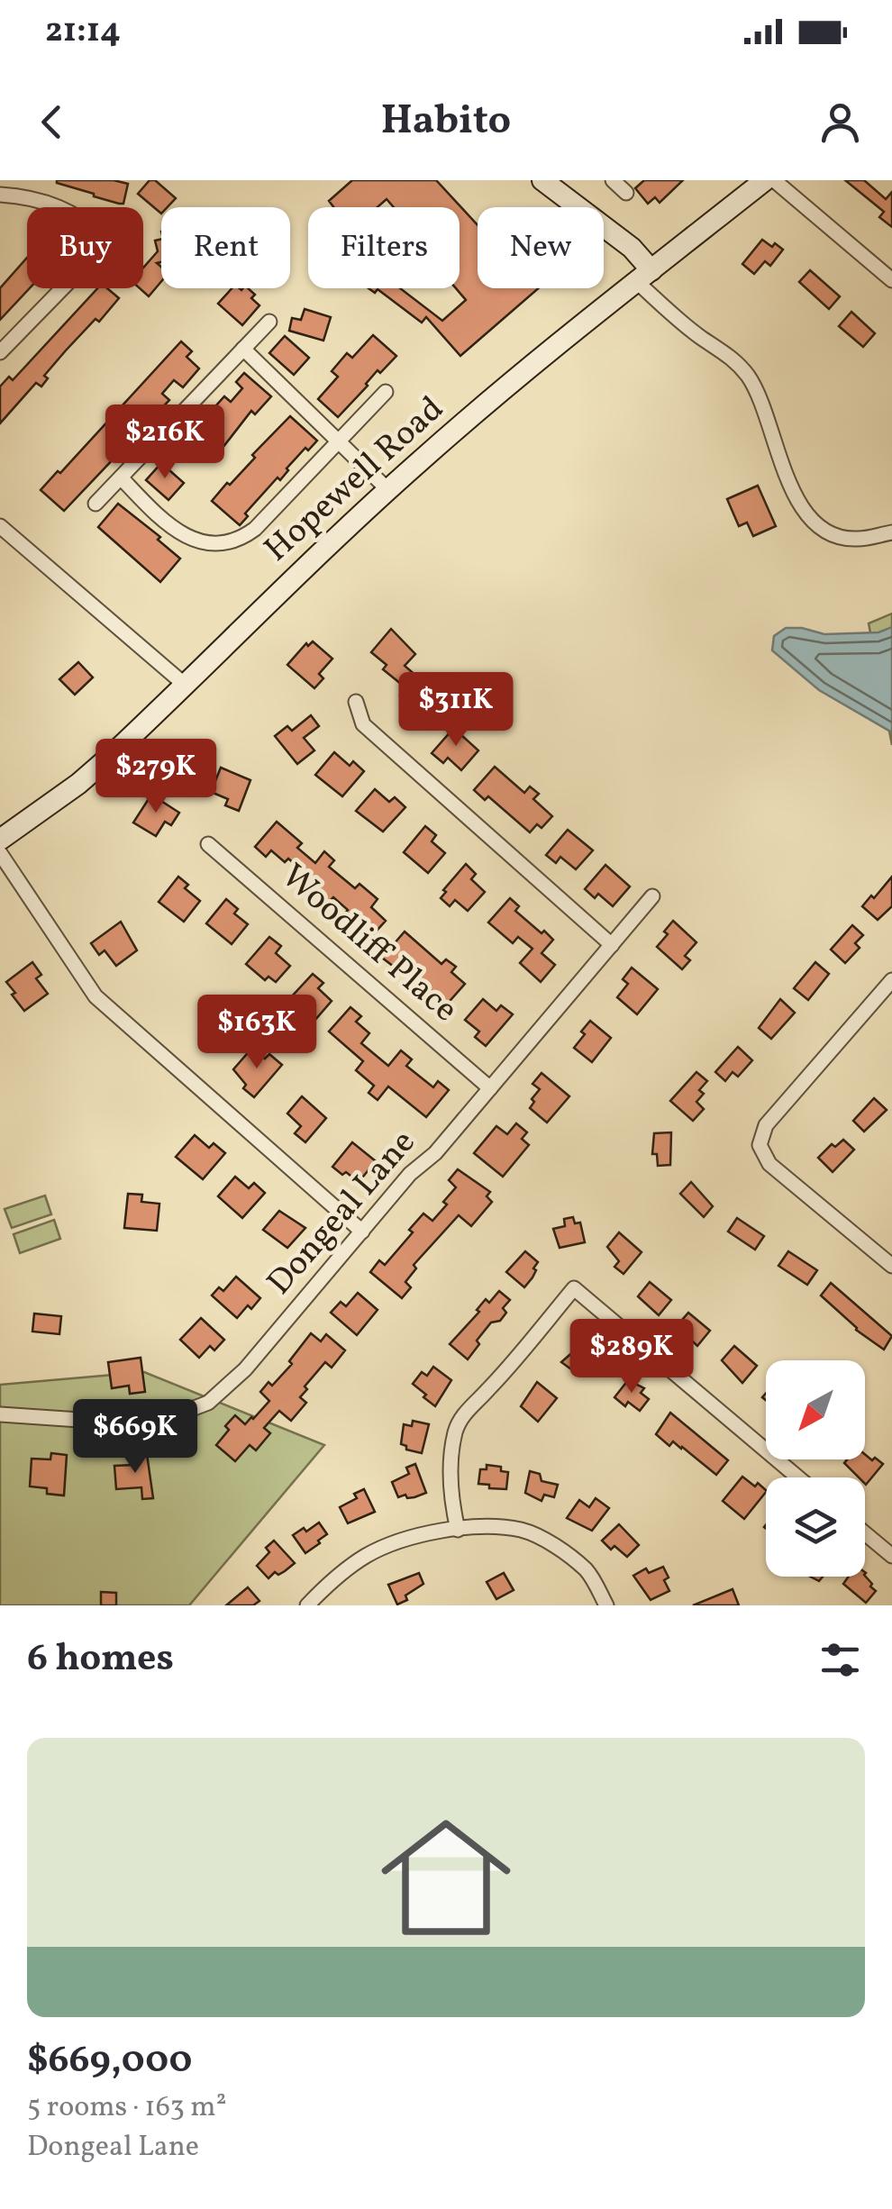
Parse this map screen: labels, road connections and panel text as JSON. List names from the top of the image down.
{
  "streets": {
    "street": ["Hopewell Road", "Woodliff Place", "Dongeal Lane"]
  },
  "crossings": [
    ["Woodliff Place", "Dongeal Lane"]
  ],
  "north": "bottom left",
  "page": {
    "status": "21:14",
    "header": "Habito",
    "chip": [
      "Buy",
      "Rent",
      "Filters",
      "New"
    ],
    "price": [
      "$216K",
      "$311K",
      "$279K",
      "$163K",
      "$289K",
      "$669K"
    ],
    "heading": "6 homes",
    "list": [
      {
        "name": "$669,000",
        "note": "5 rooms · 163 m² · Dongeal Lane"
      }
    ]
  }
}
